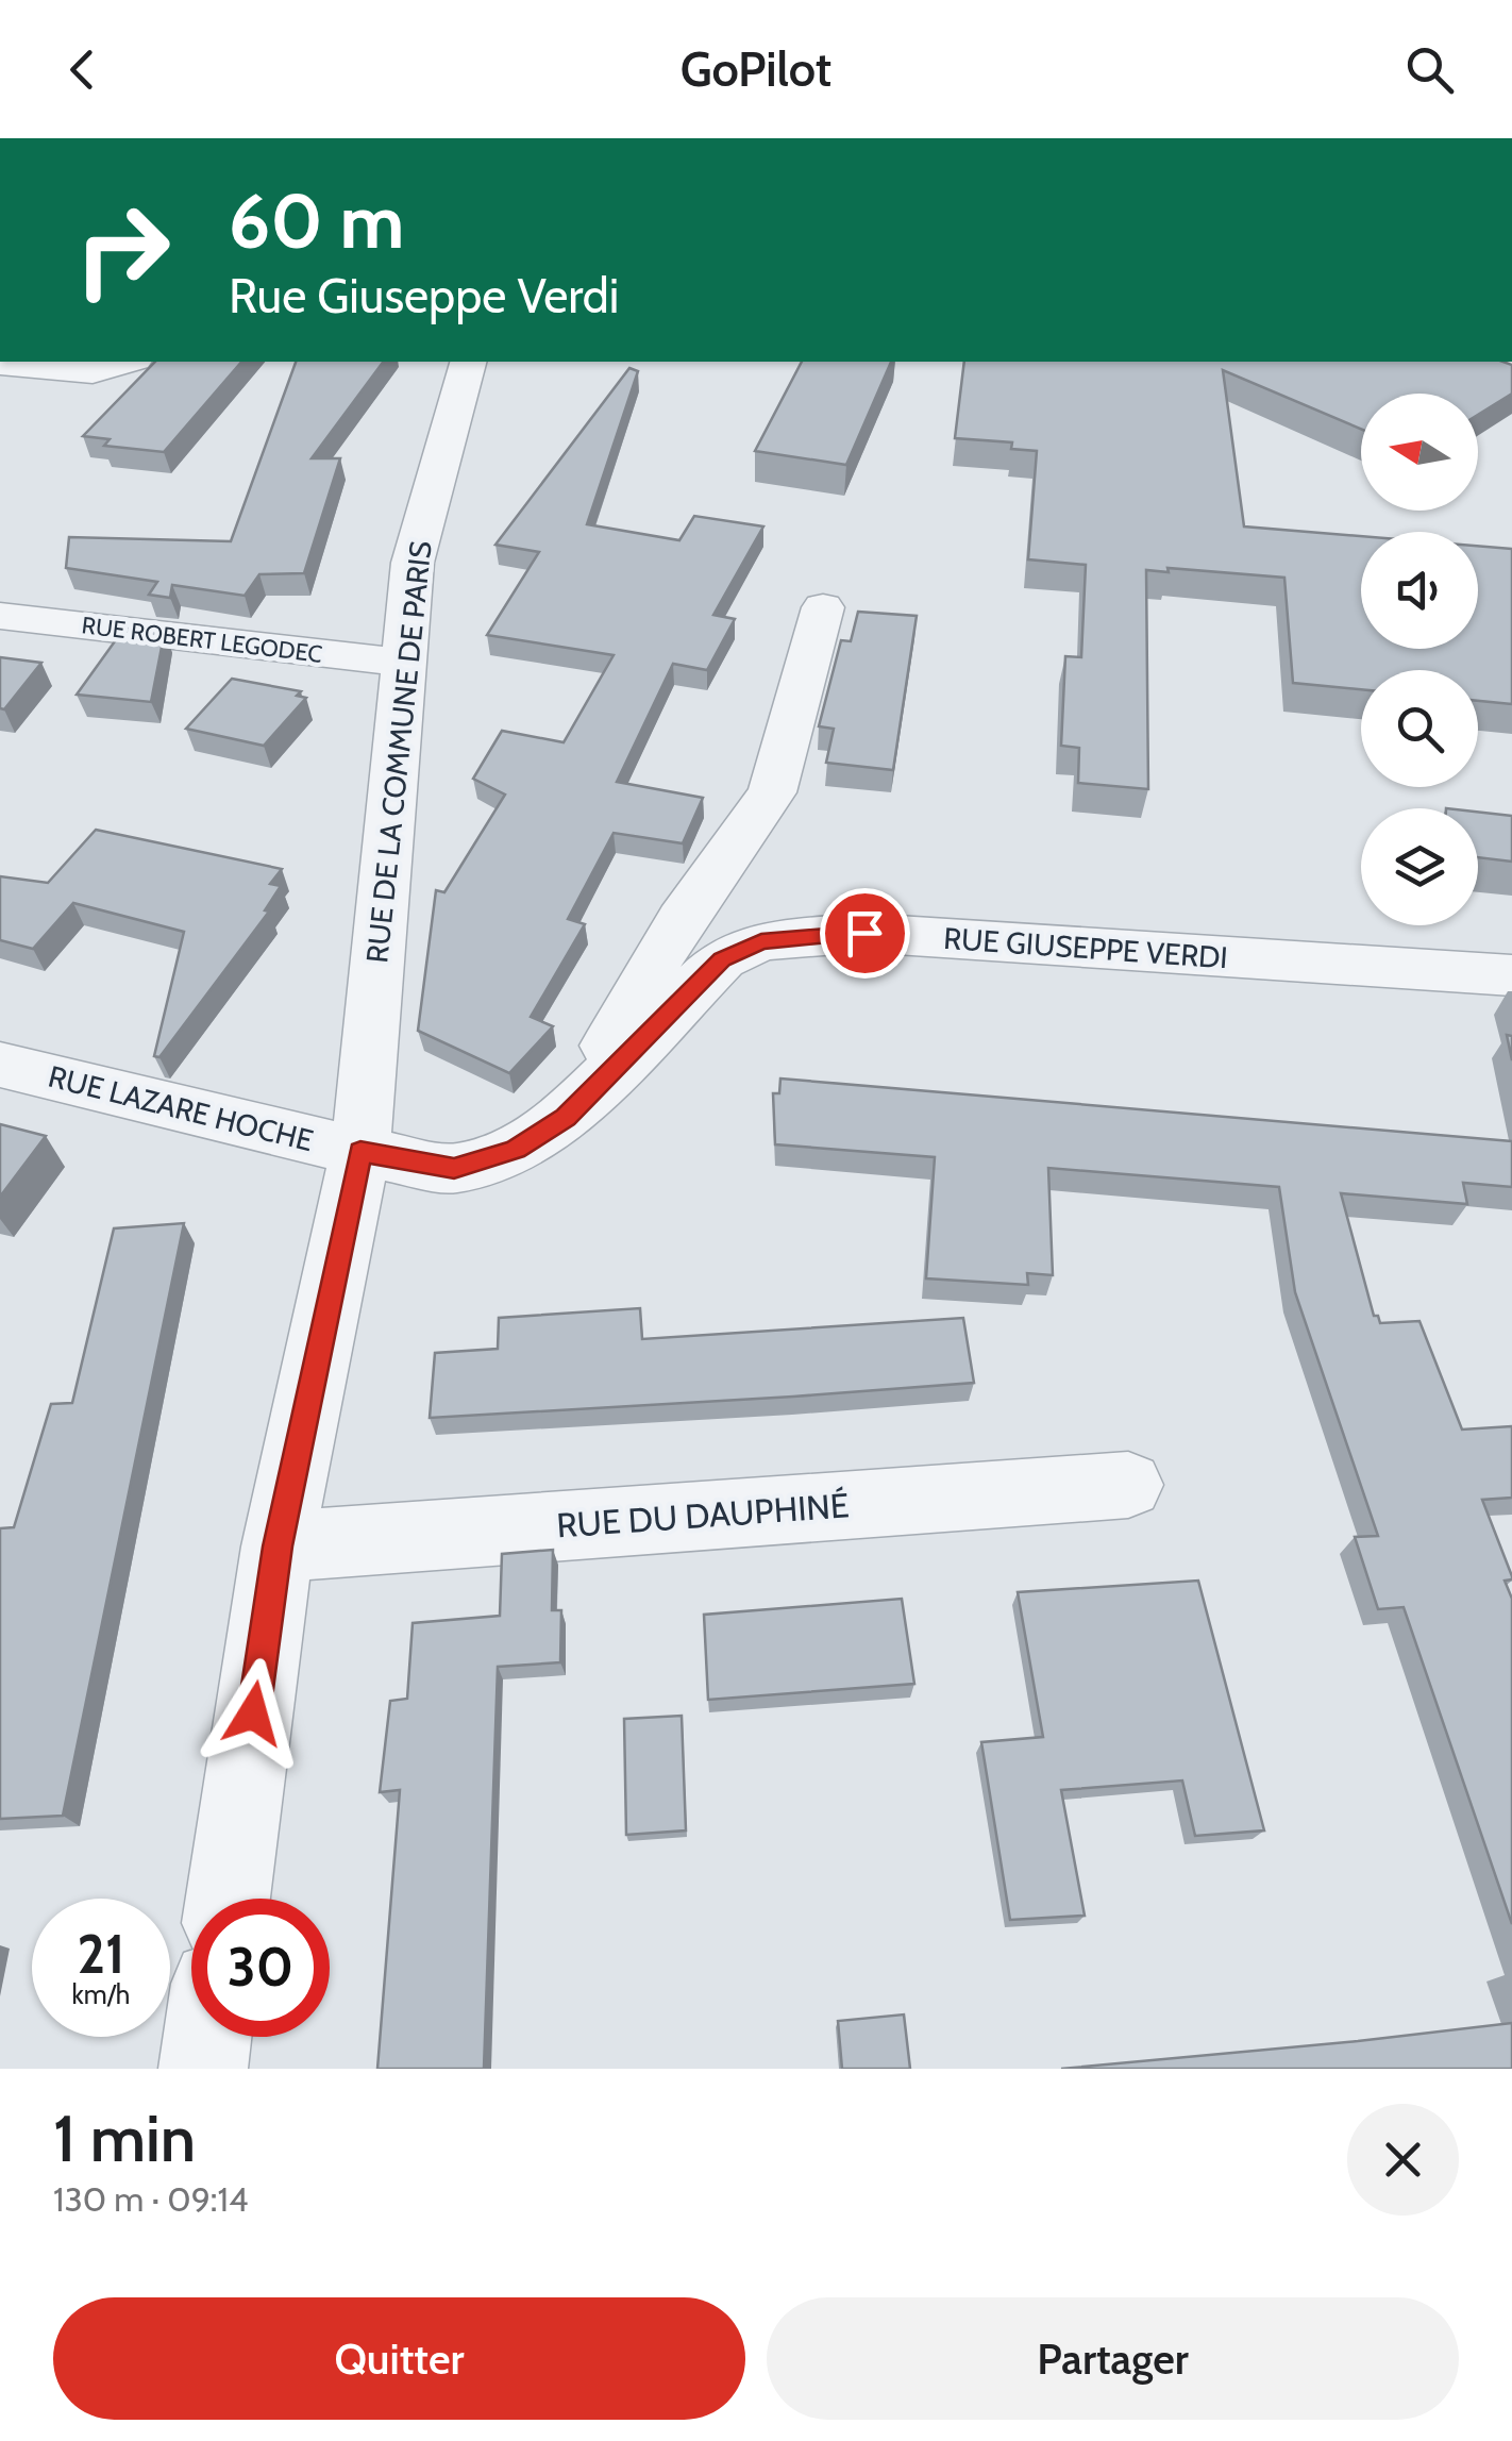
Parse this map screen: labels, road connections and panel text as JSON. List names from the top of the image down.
{
  "streets": {
    "street": [
      "RUE ROBERT LEGODEC",
      "RUE DE LA COMMUNE DE PARIS",
      "RUE GIUSEPPE VERDI",
      "RUE LAZARE HOCHE",
      "RUE DU DAUPHINÉ"
    ]
  },
  "crossings": [
    ["RUE ROBERT LEGODEC", "RUE DE LA COMMUNE DE PARIS"],
    ["RUE DE LA COMMUNE DE PARIS", "RUE GIUSEPPE VERDI"],
    ["RUE DE LA COMMUNE DE PARIS", "RUE LAZARE HOCHE"],
    ["RUE DE LA COMMUNE DE PARIS", "RUE DU DAUPHINÉ"],
    ["RUE GIUSEPPE VERDI", "RUE LAZARE HOCHE"]
  ],
  "north": "left",
  "page": {
    "header": "GoPilot",
    "turn": ["60 m", "Rue Giuseppe Verdi"],
    "speed": "21 km/h",
    "limit": "30",
    "heading": ["1 min", "130 m · 09:14"],
    "buttons": ["Quitter", "Partager"]
  }
}
